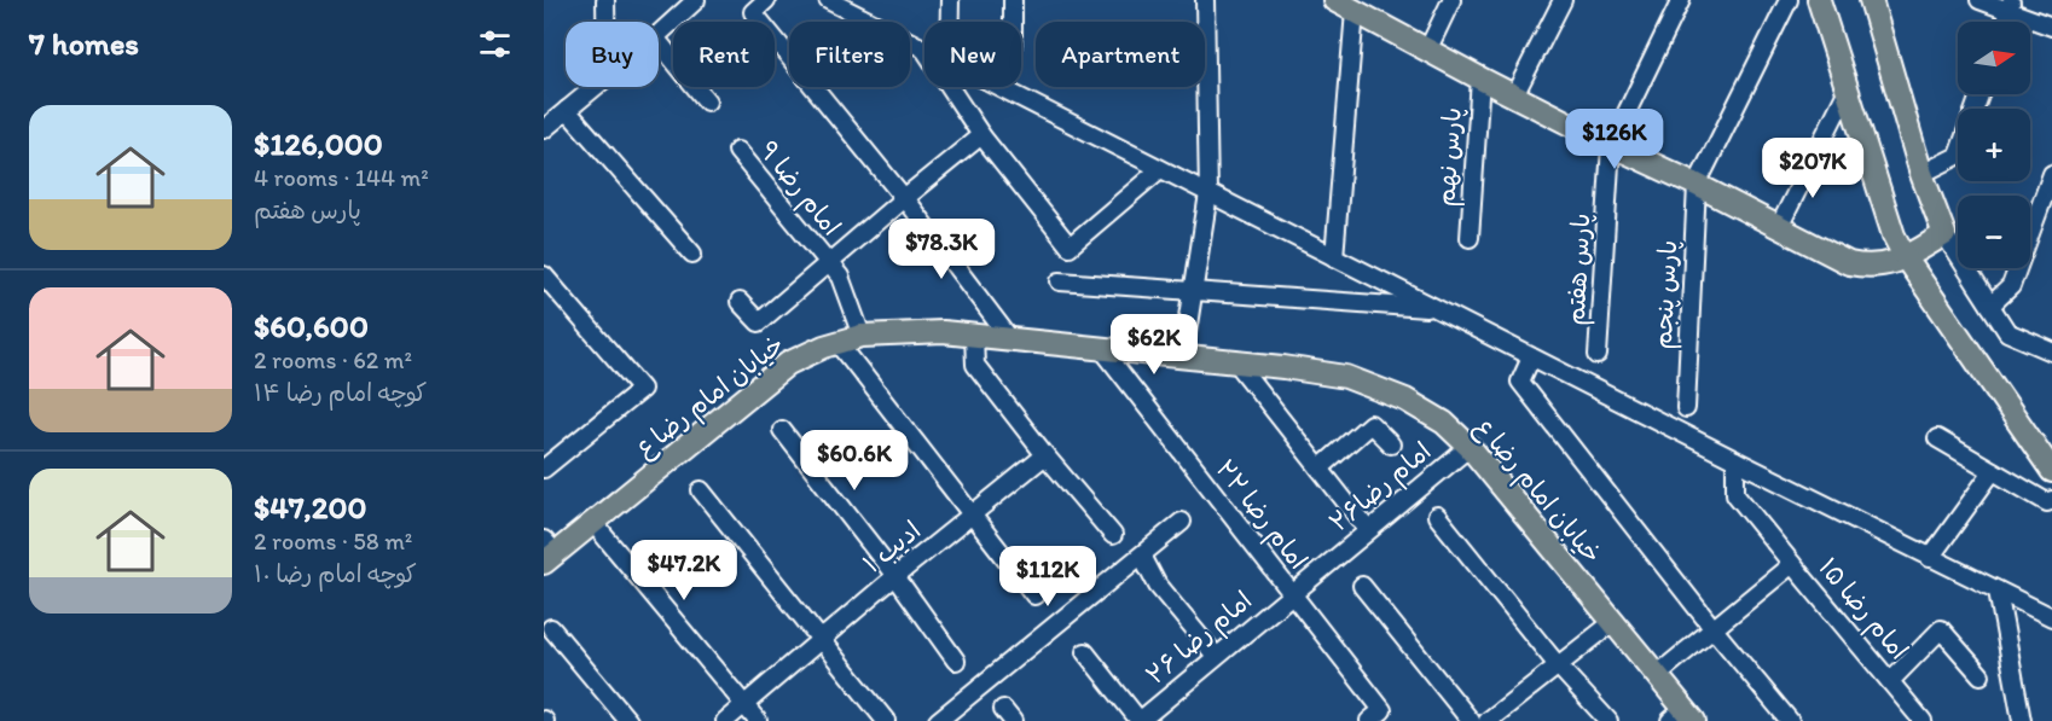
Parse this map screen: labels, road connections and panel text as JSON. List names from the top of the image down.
{
  "streets": {
    "main road": ["خیابان امام رضا ع"],
    "street": [
      "پارس‌‌ نهم",
      "امام رضا ۹",
      "پارس‌‌ هفتم",
      "پارس‌‌ پنجم",
      "امام رضا۲۶",
      "امام رضا ۲۲",
      "ادیب ۱",
      "۱۵ امام رضا",
      "امام رضا ۲۶"
    ]
  },
  "crossings": [
    ["امام رضا ۹", "خیابان امام رضا ع"],
    ["خیابان امام رضا ع", "امام رضا۲۶"],
    ["خیابان امام رضا ع", "امام رضا ۲۲"],
    ["خیابان امام رضا ع", "۱۵ امام رضا"],
    ["امام رضا۲۶", "امام رضا ۲۲"],
    ["امام رضا۲۶", "امام رضا ۲۶"],
    ["امام رضا ۲۲", "امام رضا ۲۶"]
  ],
  "north": "right",
  "page": {
    "heading": "7 homes",
    "map_buttons": ["+", "−"],
    "chip": [
      "Buy",
      "Rent",
      "Filters",
      "New",
      "Apartment"
    ],
    "list": [
      {
        "name": "$126,000",
        "note": "4 rooms · 144 m² · پارس‌‌ هفتم"
      },
      {
        "name": "$60,600",
        "note": "2 rooms · 62 m² · کوچه امام رضا ۱۴"
      },
      {
        "name": "$47,200",
        "note": "2 rooms · 58 m² · کوچه امام رضا ۱۰"
      }
    ],
    "price": [
      "$126K",
      "$207K",
      "$78.3K",
      "$62K",
      "$60.6K",
      "$47.2K",
      "$112K"
    ]
  }
}
